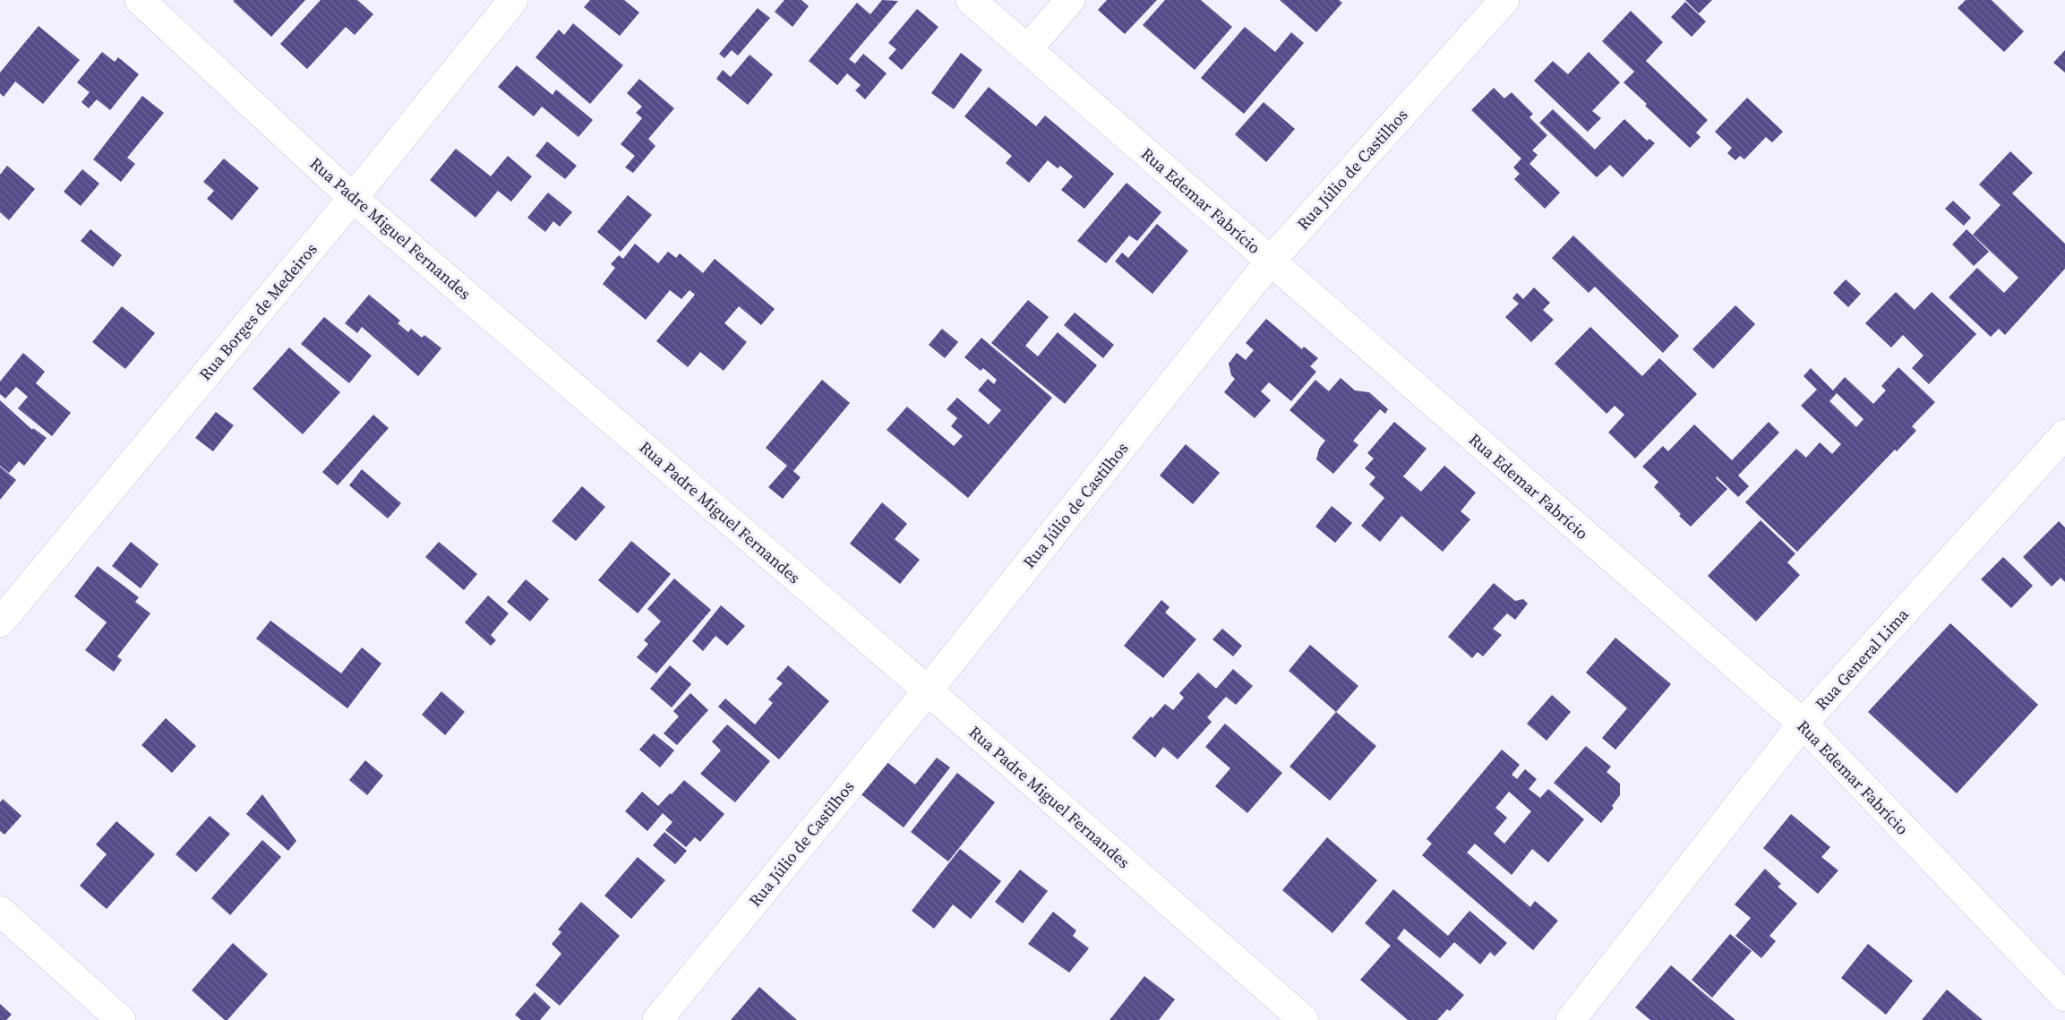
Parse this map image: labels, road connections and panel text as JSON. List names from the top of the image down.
{
  "streets": {
    "street": [
      "Rua Júlio de Castilhos",
      "Rua Edemar Fabrício",
      "Rua Padre Miguel Fernandes",
      "Rua Borges de Medeiros",
      "Rua General Lima"
    ]
  },
  "crossings": [
    ["Rua Júlio de Castilhos", "Rua Edemar Fabrício"],
    ["Rua Júlio de Castilhos", "Rua Padre Miguel Fernandes"],
    ["Rua Edemar Fabrício", "Rua General Lima"],
    ["Rua Padre Miguel Fernandes", "Rua Borges de Medeiros"]
  ]
}
